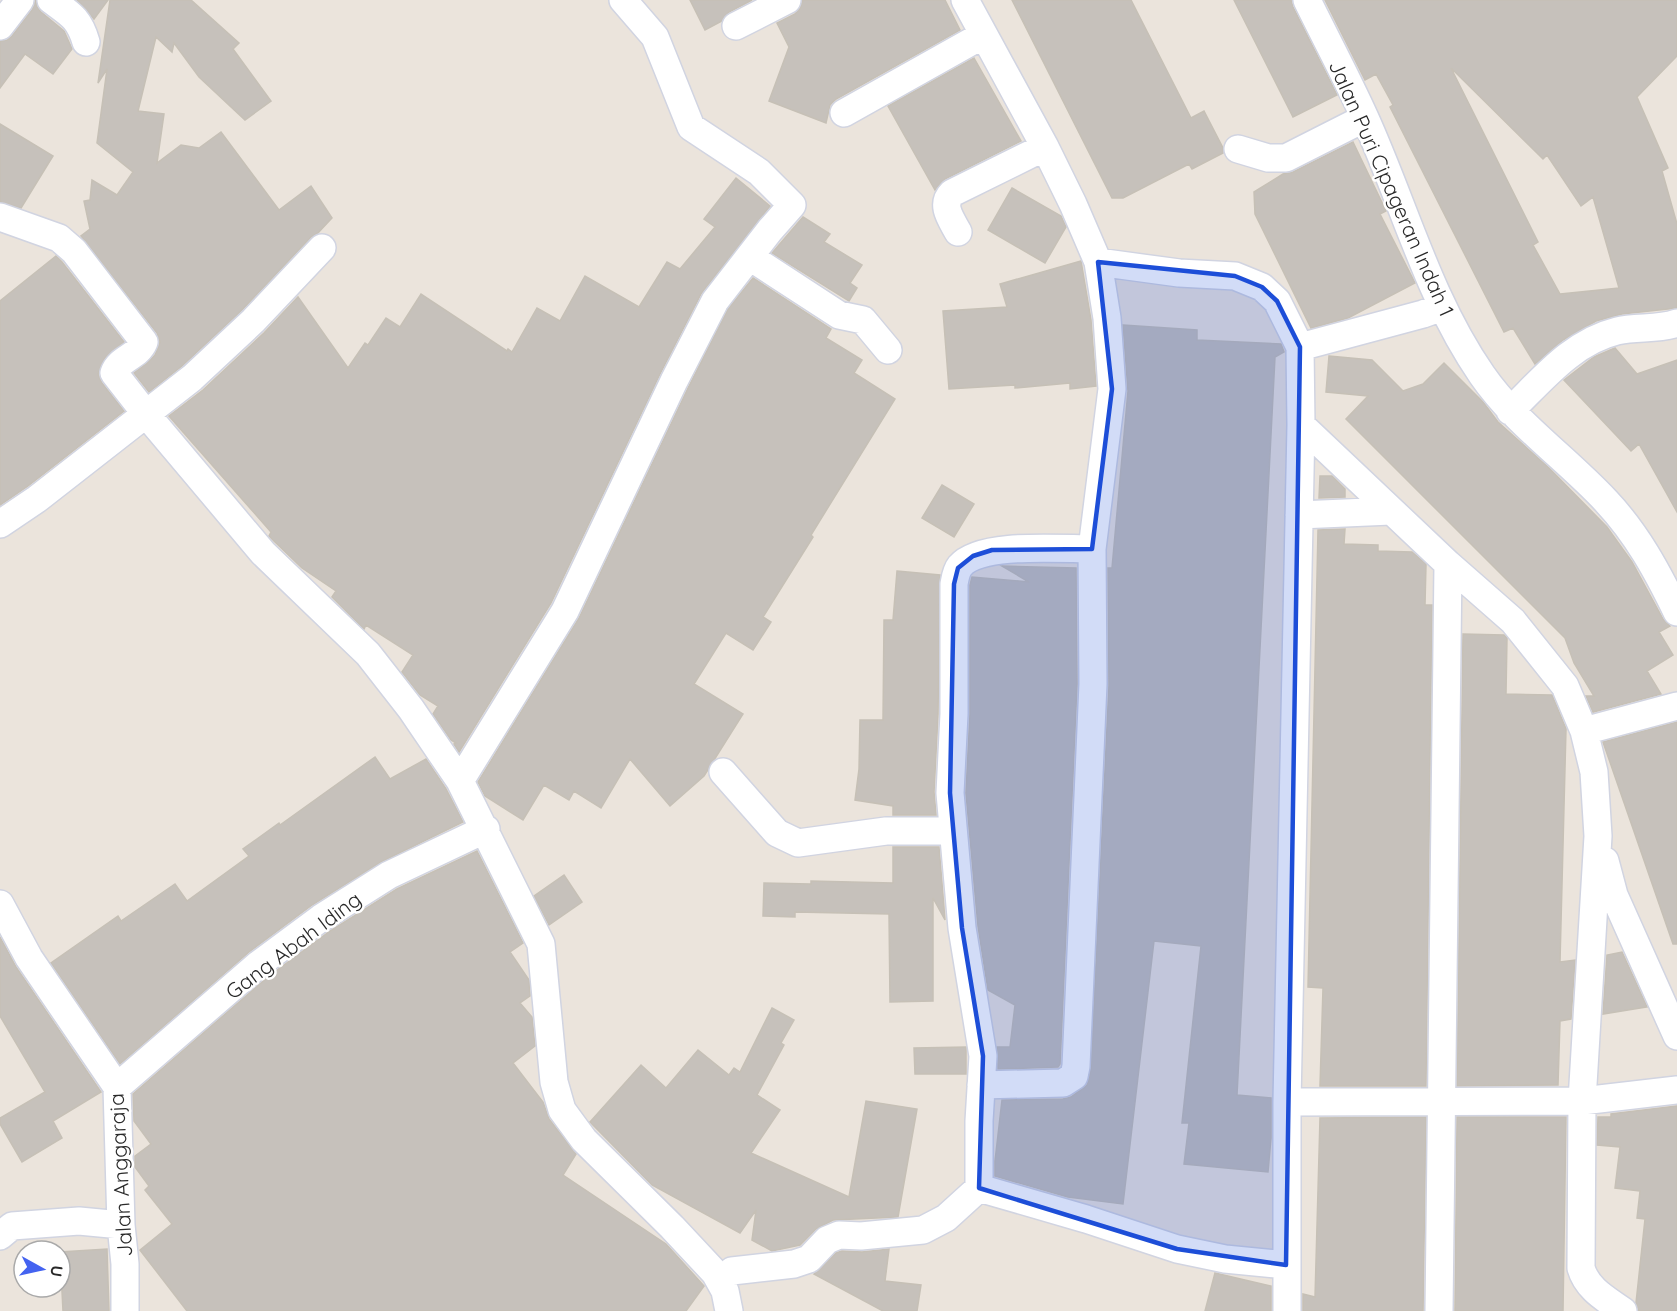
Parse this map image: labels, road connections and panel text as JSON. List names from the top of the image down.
{
  "streets": {
    "street": ["Jalan Puri Cipageran Indah 1", "Gang Abah Iding", "Jalan Anggaraja"]
  },
  "crossings": [
    ["Gang Abah Iding", "Jalan Anggaraja"]
  ],
  "north": "right"
}
